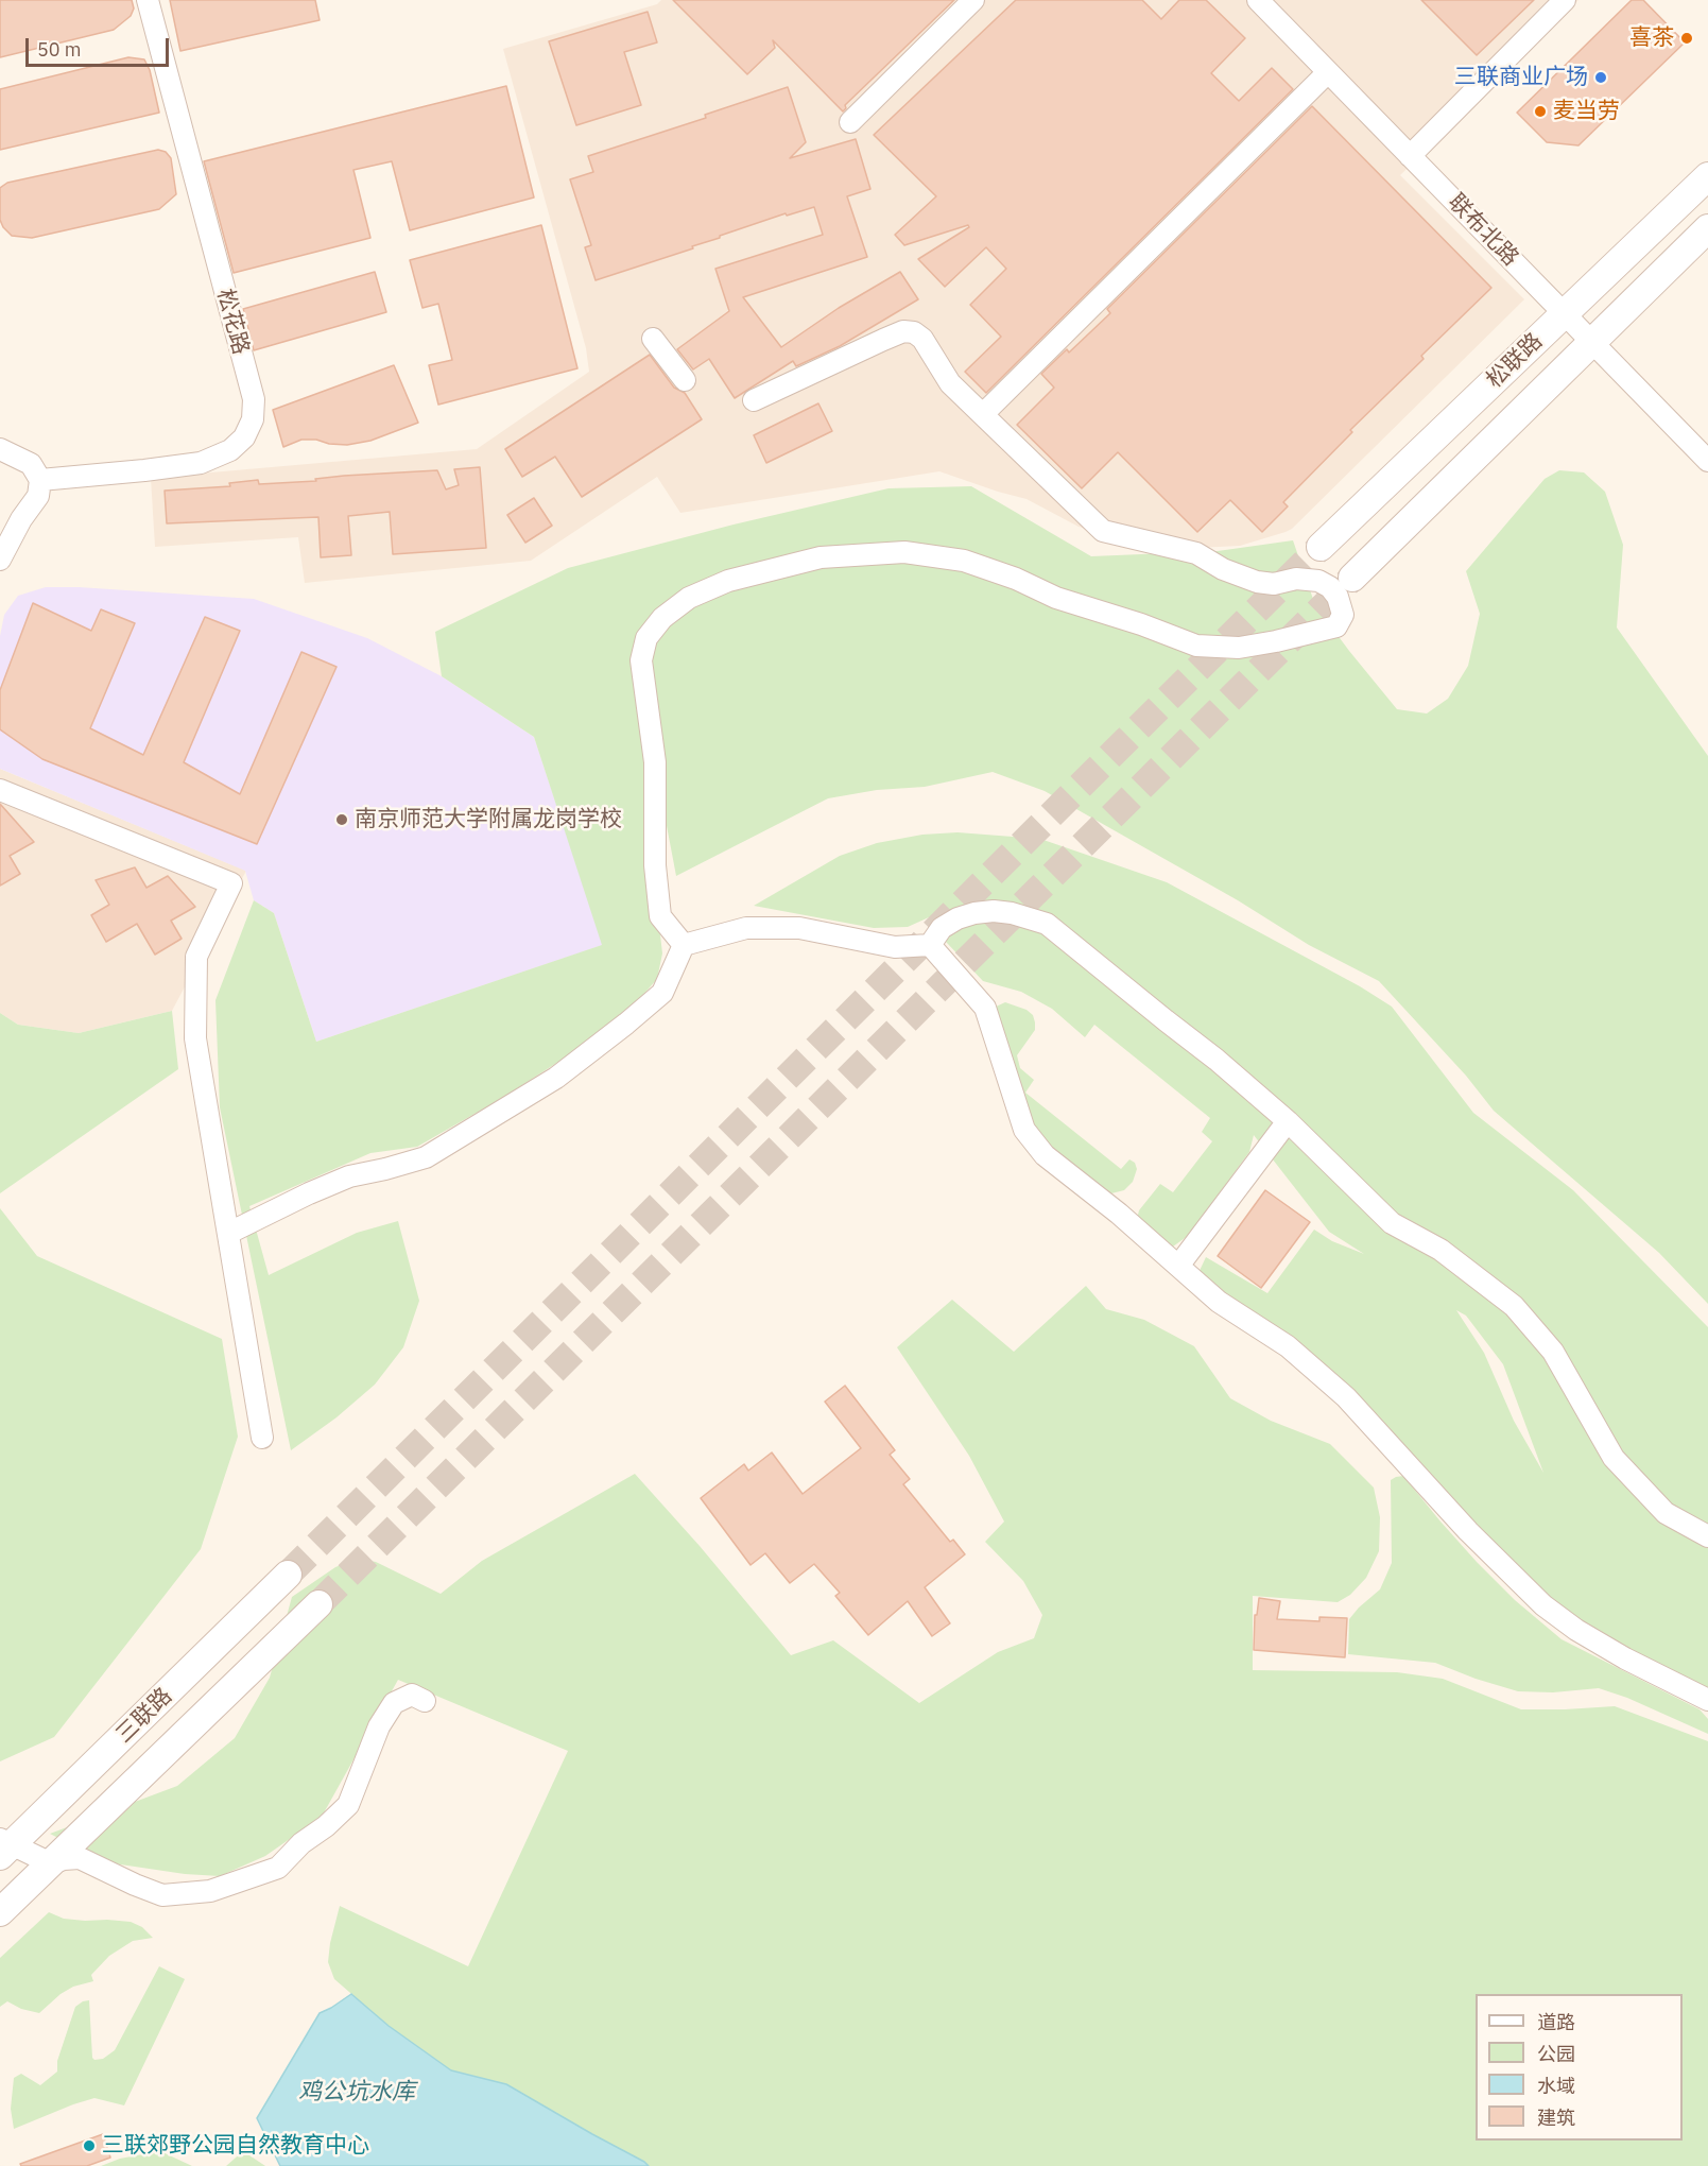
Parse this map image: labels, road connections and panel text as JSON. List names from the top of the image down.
{
  "streets": {
    "street": [
      "联布北路",
      "松花路",
      "松联路",
      "三联路"
    ]
  },
  "crossings": [
    ["联布北路", "松联路"]
  ],
  "water": ["鸡公坑水库"],
  "places": [
    "喜茶",
    "三联商业广场",
    "麦当劳",
    "南京师范大学附属龙岗学校",
    "三联郊野公园自然教育中心"
  ],
  "legend": [
    "道路",
    "公园",
    "水域",
    "建筑"
  ],
  "scale_bar": "50 m"
}
